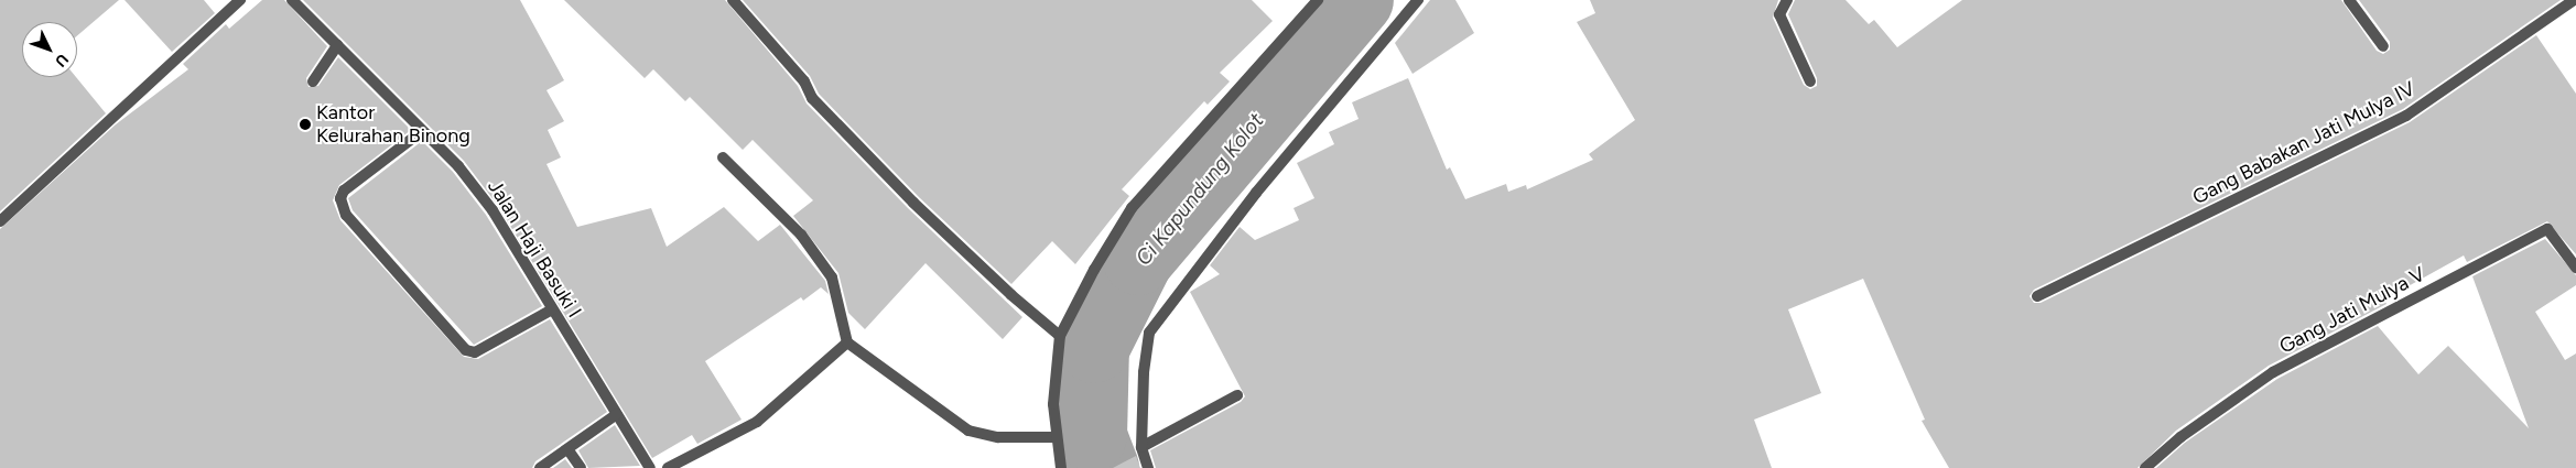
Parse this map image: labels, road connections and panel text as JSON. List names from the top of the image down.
{
  "streets": {
    "street": ["Gang Babakan Jati Mulya IV", "Jalan Haji Basuki I", "Gang Jati Mulya V"]
  },
  "water": ["Ci Kapundung Kolot"],
  "places": ["Kantor Kelurahan Binong"],
  "north": "bottom right"
}
